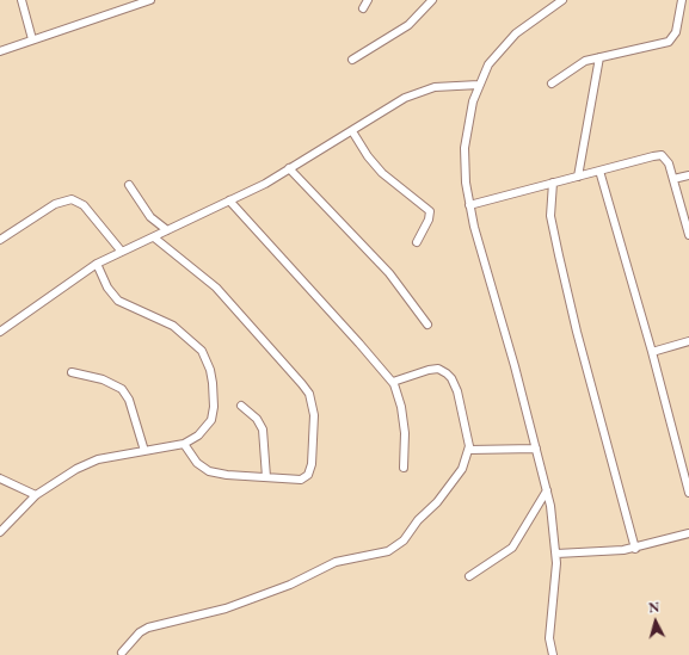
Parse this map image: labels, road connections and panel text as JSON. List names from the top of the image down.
{
  "north": "top"
}
